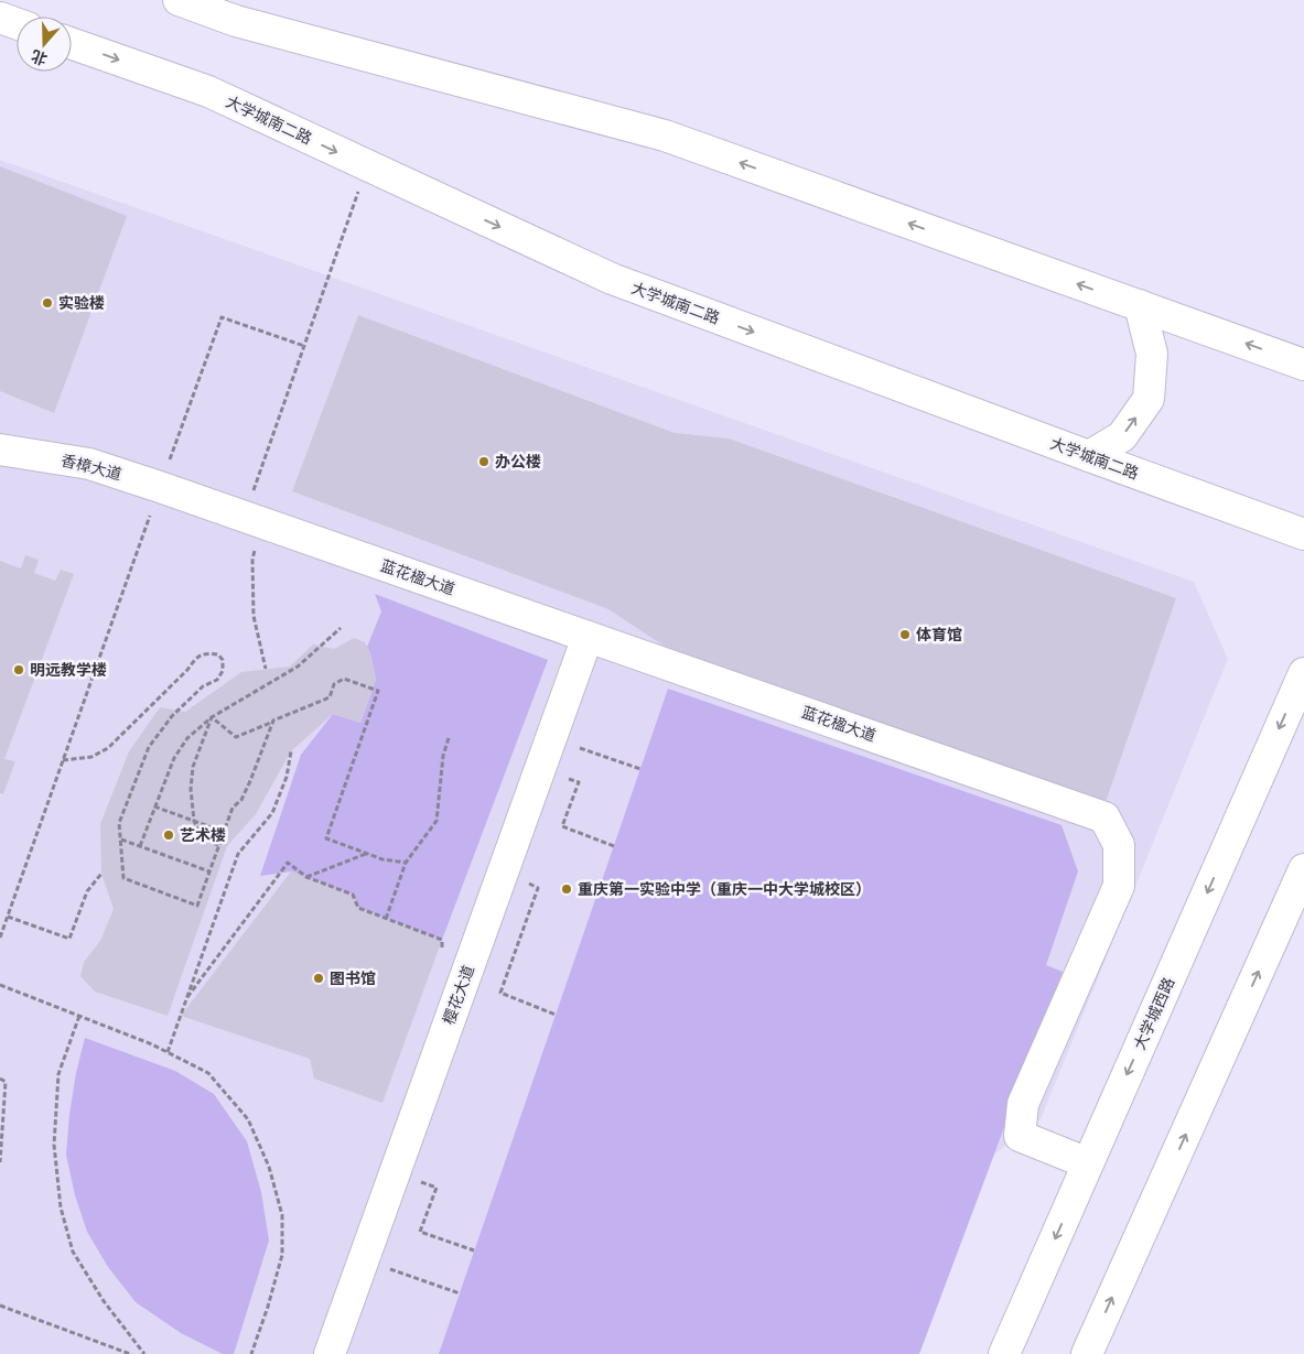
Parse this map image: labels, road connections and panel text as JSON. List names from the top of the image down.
{
  "streets": {
    "main road": [
      "大学城南二路",
      "香樟大道",
      "蓝花楹大道",
      "樱花大道",
      "大学城西路"
    ]
  },
  "crossings": [
    ["香樟大道", "蓝花楹大道"],
    ["蓝花楹大道", "樱花大道"],
    ["蓝花楹大道", "大学城西路"]
  ],
  "places": [
    "实验楼",
    "办公楼",
    "体育馆",
    "明远教学楼",
    "艺术楼",
    "重庆第一实验中学（重庆一中大学城校区）",
    "图书馆"
  ],
  "north": "bottom"
}
